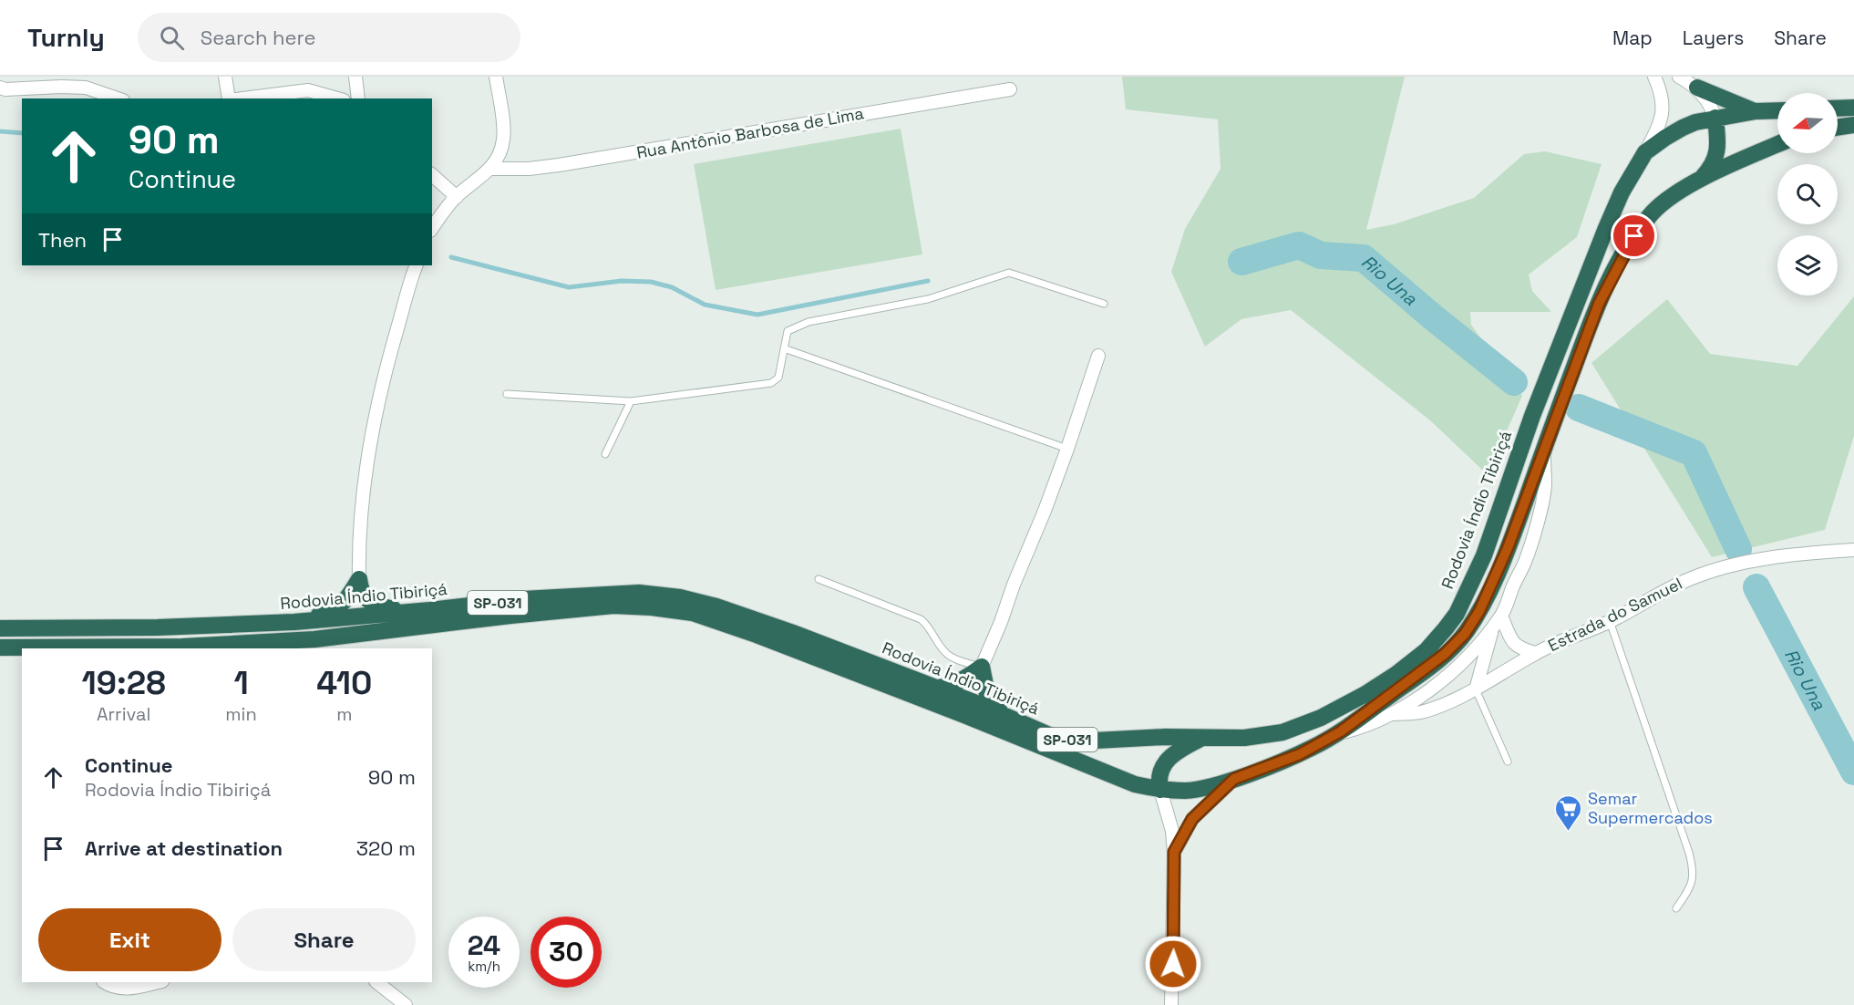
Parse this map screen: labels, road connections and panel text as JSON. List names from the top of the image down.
{
  "streets": {
    "highway": ["Rodovia Índio Tibiriçá", "SP-031"],
    "street": ["Rua Antônio Barbosa de Lima", "Estrada do Samuel"]
  },
  "water": ["Rio Una"],
  "places": {
    "supermarket": ["Semar Supermercados"]
  },
  "north": "left",
  "page": {
    "header": "Turnly",
    "search": "Search here",
    "nav": ["Map", "Layers", "Share"],
    "turn": ["90 m", "Continue"],
    "then": "Then",
    "eta": [
      "19:28",
      "Arrival",
      "1",
      "min",
      "410",
      "m"
    ],
    "list": [
      {
        "name": "Continue",
        "note": "Rodovia Índio Tibiriçá",
        "value": "90 m"
      },
      {
        "name": "Arrive at destination",
        "value": "320 m"
      }
    ],
    "buttons": ["Exit", "Share"],
    "speed": "24 km/h",
    "limit": "30"
  }
}
